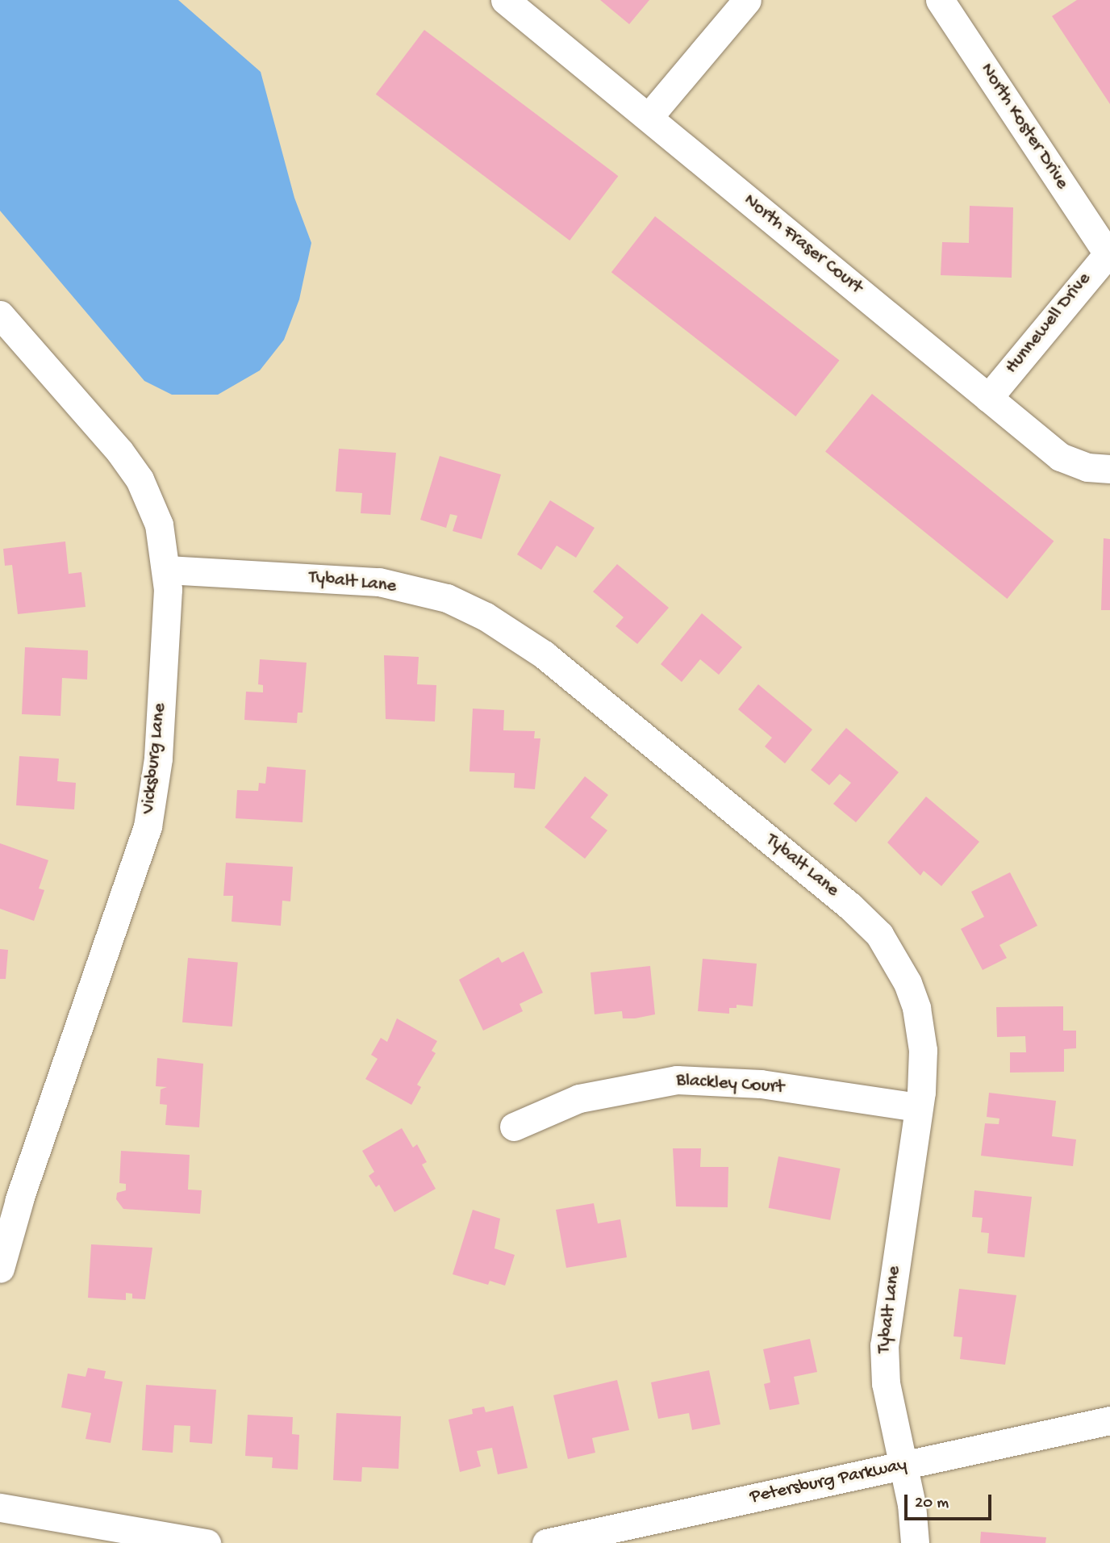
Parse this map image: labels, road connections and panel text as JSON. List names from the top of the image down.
{
  "streets": {
    "street": [
      "North Koster Drive",
      "North Fraser Court",
      "Hunnewell Drive",
      "Tybalt Lane",
      "Vicksburg Lane",
      "Blackley Court",
      "Petersburg Parkway"
    ]
  },
  "crossings": [
    ["North Koster Drive", "Hunnewell Drive"],
    ["North Fraser Court", "Hunnewell Drive"],
    ["Tybalt Lane", "Vicksburg Lane"],
    ["Tybalt Lane", "Blackley Court"],
    ["Tybalt Lane", "Petersburg Parkway"]
  ],
  "scale_bar": "20 m"
}
